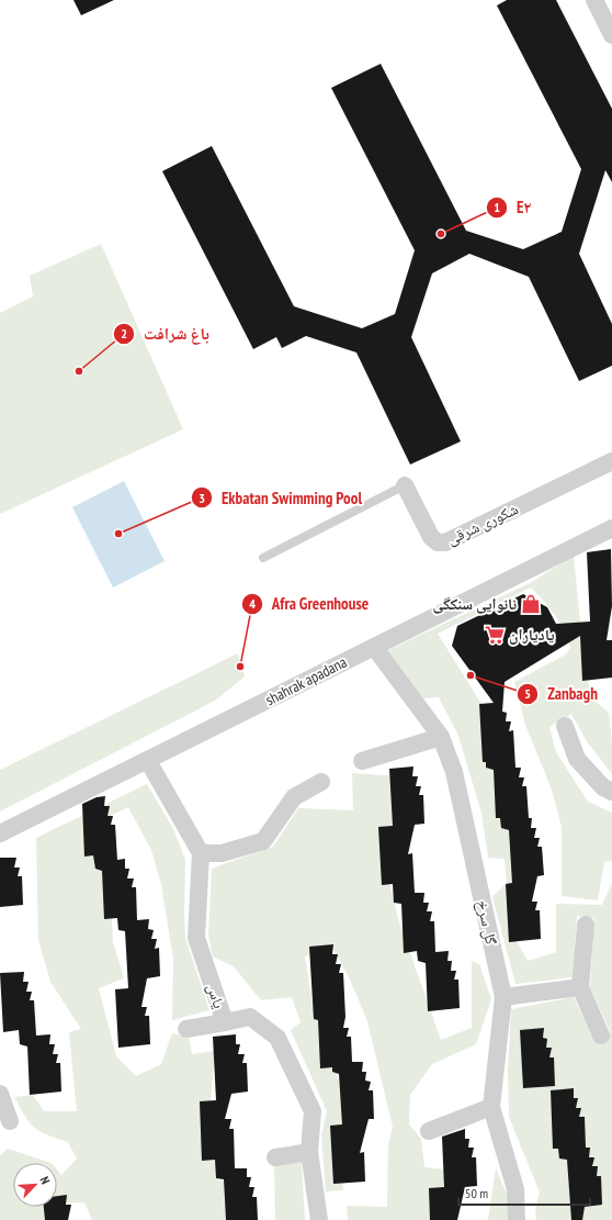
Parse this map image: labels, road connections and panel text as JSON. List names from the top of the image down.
{
  "streets": {
    "street": [
      "شکوری شرقی",
      "shahrak apadana",
      "گل سرخ",
      "یاس"
    ]
  },
  "crossings": [
    ["shahrak apadana", "گل سرخ"]
  ],
  "places": {
    "other": [
      "E۲",
      "باغ شرافت",
      "Ekbatan Swimming Pool",
      "Afra Greenhouse",
      "Zanbagh"
    ],
    "shop": ["نانوایی سنکگی"],
    "supermarket": ["یادیاران"]
  },
  "scale_bar": "50 m",
  "north": "top right"
}
